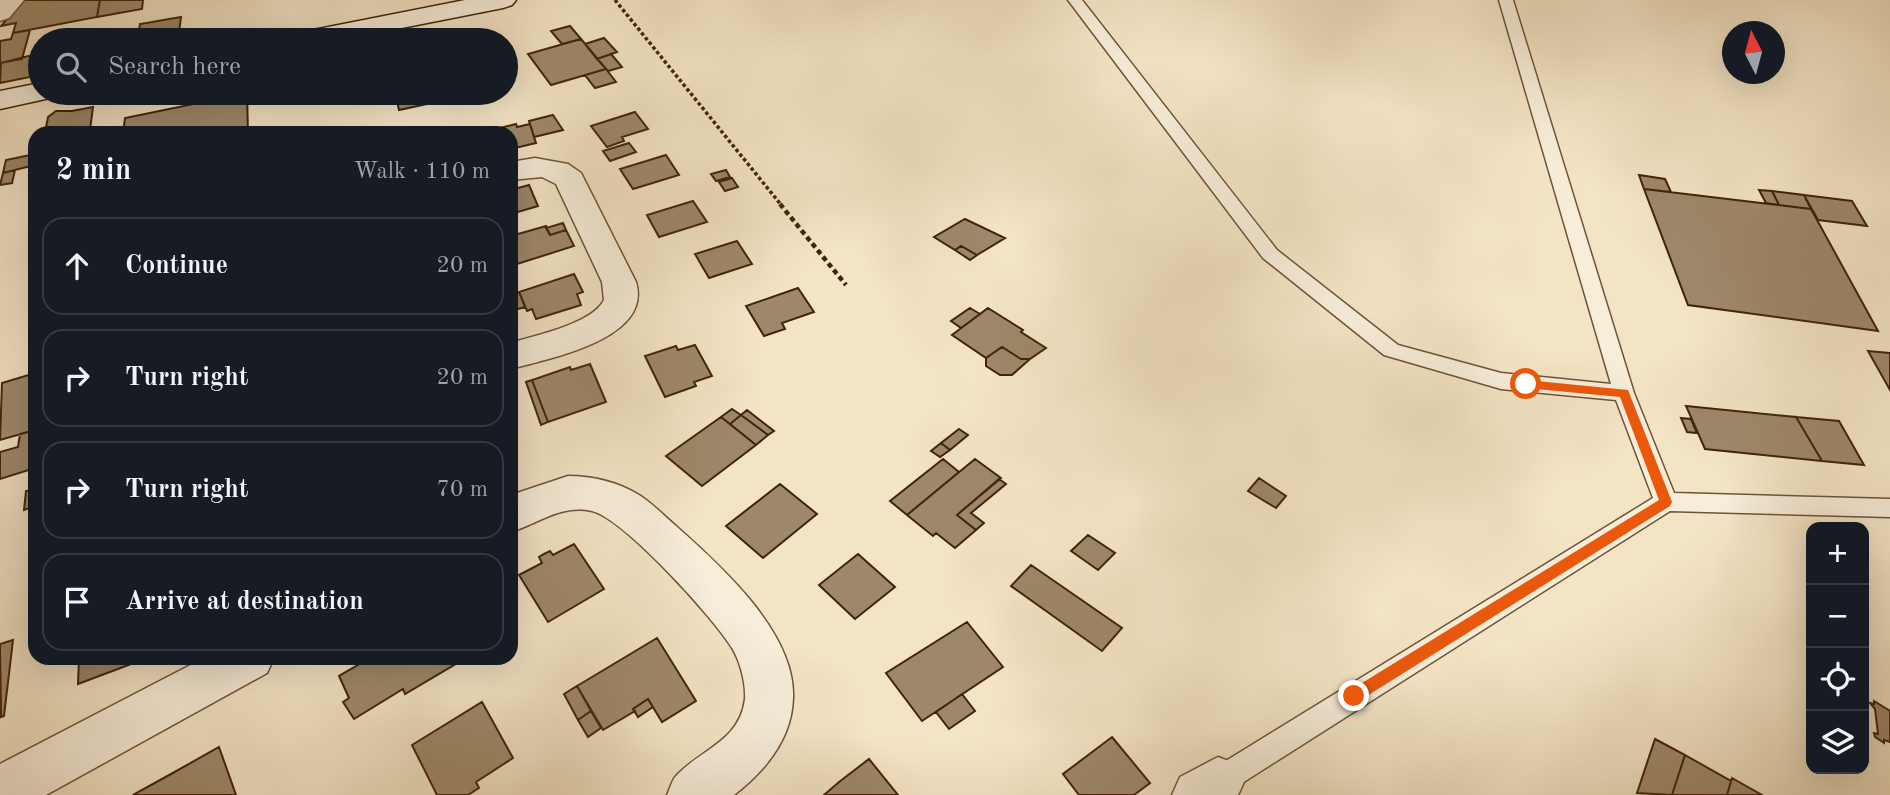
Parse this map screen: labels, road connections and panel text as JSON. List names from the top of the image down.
{
  "north": "top",
  "page": {
    "search": "Search here",
    "heading": ["2 min", "Walk · 110 m"],
    "list": [
      ["Continue", "20 m"],
      ["Turn right", "20 m"],
      ["Turn right", "70 m"],
      "Arrive at destination"
    ],
    "map_buttons": ["+", "−"]
  }
}
